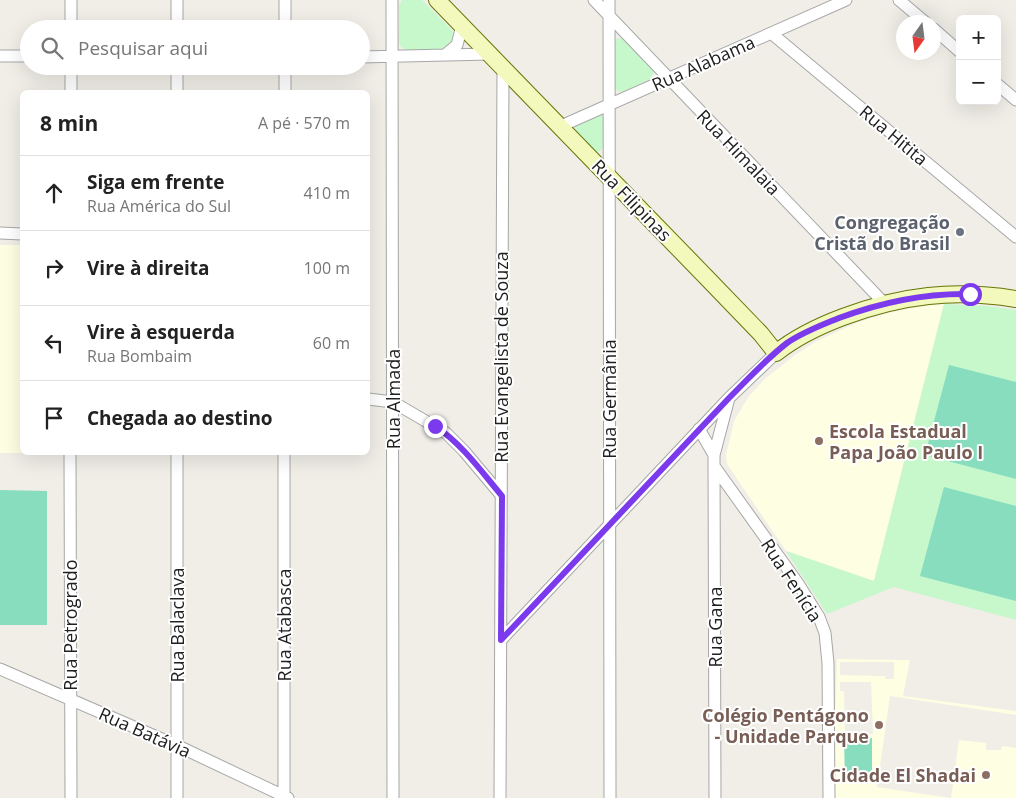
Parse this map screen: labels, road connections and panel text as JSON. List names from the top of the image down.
{
  "streets": {
    "main road": ["Rua Filipinas"],
    "street": [
      "Rua Alabama",
      "Rua Hitita",
      "Rua Himalaia",
      "Rua Evangelista de Souza",
      "Rua Almada",
      "Rua Germânia",
      "Rua Fenícia",
      "Rua Petrogrado",
      "Rua Balaclava",
      "Rua Atabasca",
      "Rua Gana",
      "Rua Batávia"
    ]
  },
  "crossings": [
    ["Rua Alabama", "Rua Hitita"],
    ["Rua Alabama", "Rua Himalaia"],
    ["Rua Alabama", "Rua Filipinas"],
    ["Rua Alabama", "Rua Germânia"],
    ["Rua Himalaia", "Rua Germânia"],
    ["Rua Filipinas", "Rua Evangelista de Souza"],
    ["Rua Filipinas", "Rua Germânia"],
    ["Rua Fenícia", "Rua Gana"],
    ["Rua Petrogrado", "Rua Batávia"],
    ["Rua Balaclava", "Rua Batávia"],
    ["Rua Atabasca", "Rua Batávia"]
  ],
  "places": [
    "Congregação Cristã do Brasil",
    "Escola Estadual Papa João Paulo I",
    "Colégio Pentágono - Unidade Parque",
    "Cidade El Shadai"
  ],
  "north": "bottom",
  "page": {
    "map_buttons": ["+", "−"],
    "search": "Pesquisar aqui",
    "heading": ["8 min", "A pé · 570 m"],
    "list": [
      ["Siga em frente", "Rua América do Sul", "410 m"],
      ["Vire à direita", "100 m"],
      ["Vire à esquerda", "Rua Bombaim", "60 m"],
      "Chegada ao destino"
    ]
  }
}
